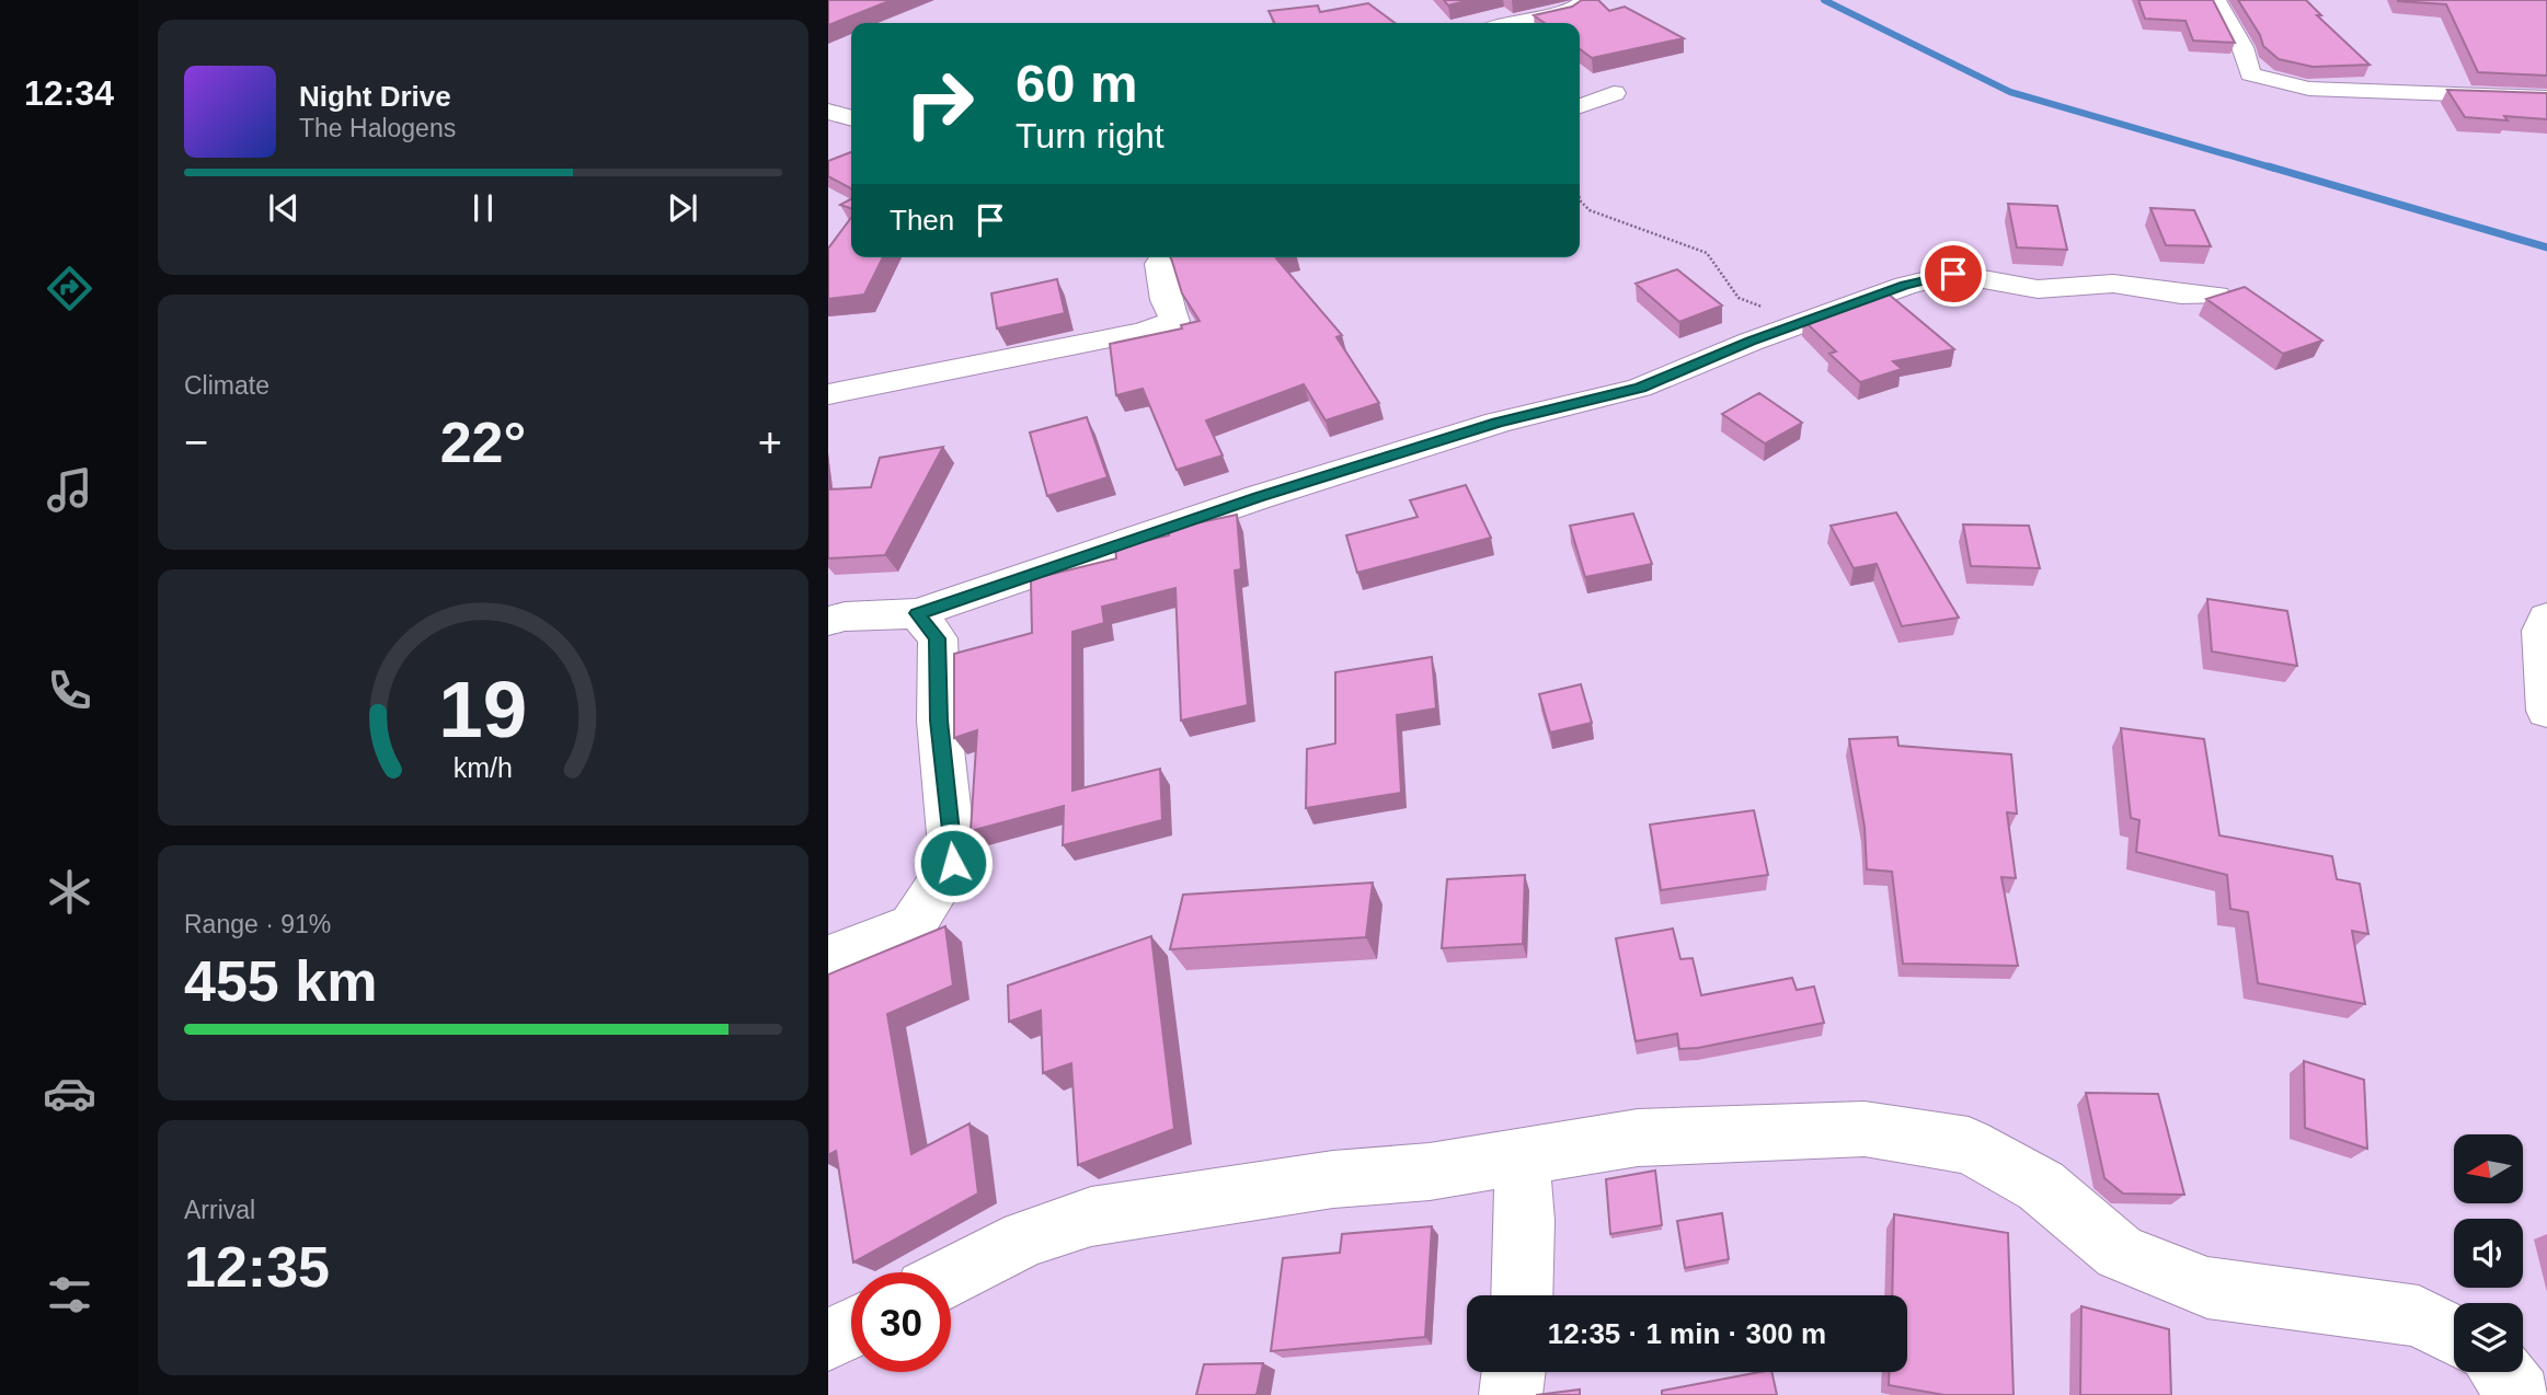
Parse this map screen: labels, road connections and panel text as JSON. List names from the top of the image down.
{
  "north": "left",
  "page": {
    "tabs": "12:34",
    "turn": ["60 m", "Turn right"],
    "song": ["Night Drive", "The Halogens"],
    "then": "Then",
    "tile": [
      "Climate",
      ["Range · 91%", "455 km"],
      ["Arrival", "12:35"]
    ],
    "heat": ["−", "22°", "+"],
    "limit": "30",
    "trip": "12:35 · 1 min · 300 m",
    "gauge": ["19", "km/h"]
  }
}
